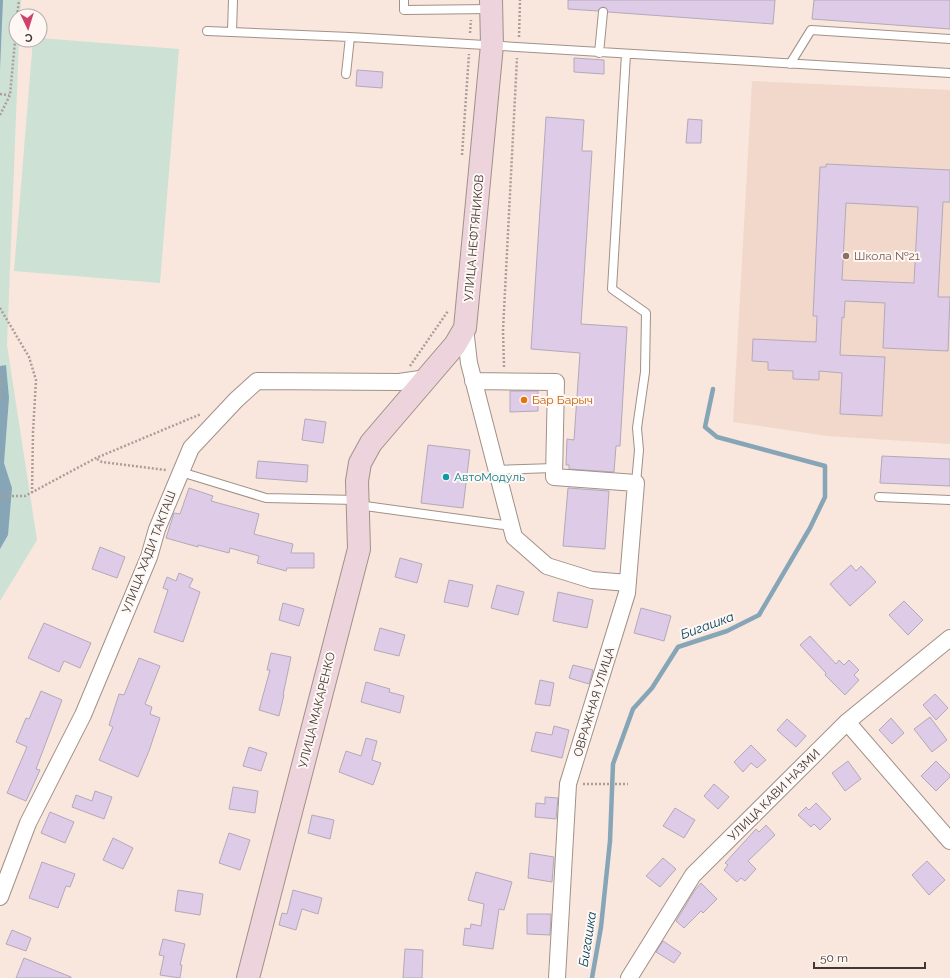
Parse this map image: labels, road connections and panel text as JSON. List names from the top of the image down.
{
  "streets": {
    "street": [
      "УЛИЦА НЕФТЯНИКОВ",
      "УЛИЦА ХАДИ ТАКТАШ",
      "ОВРАЖНАЯ УЛИЦА",
      "УЛИЦА МАКАРЕНКО",
      "УЛИЦА КАВИ НАЗМИ"
    ]
  },
  "crossings": [
    ["УЛИЦА НЕФТЯНИКОВ", "УЛИЦА ХАДИ ТАКТАШ"],
    ["УЛИЦА НЕФТЯНИКОВ", "УЛИЦА МАКАРЕНКО"]
  ],
  "water": ["Бигашка"],
  "places": ["Школа №21", "Бар Барыч", "АвтоМодуль"],
  "scale_bar": "50 m",
  "north": "bottom"
}
